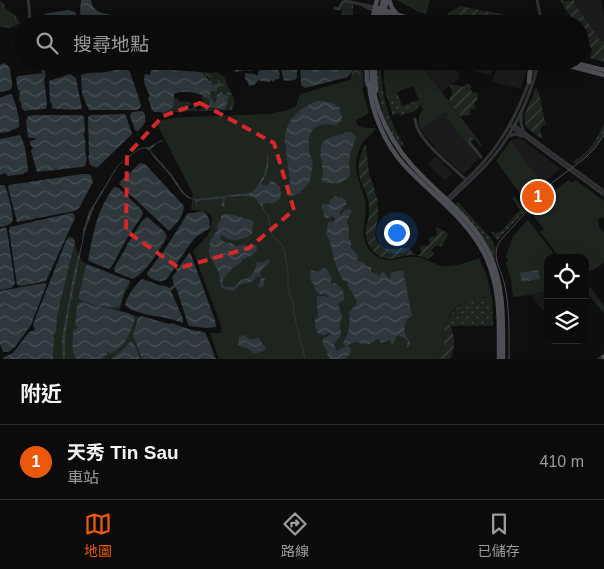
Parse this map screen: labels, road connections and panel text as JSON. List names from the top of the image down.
{
  "page": {
    "search": "搜尋地點",
    "pins": "1",
    "heading": "附近",
    "list": [
      {
        "mark": "1",
        "name": "天秀 Tin Sau",
        "note": "車站",
        "value": "410 m"
      }
    ],
    "nav": ["地圖", "路線", "已儲存"]
  }
}
